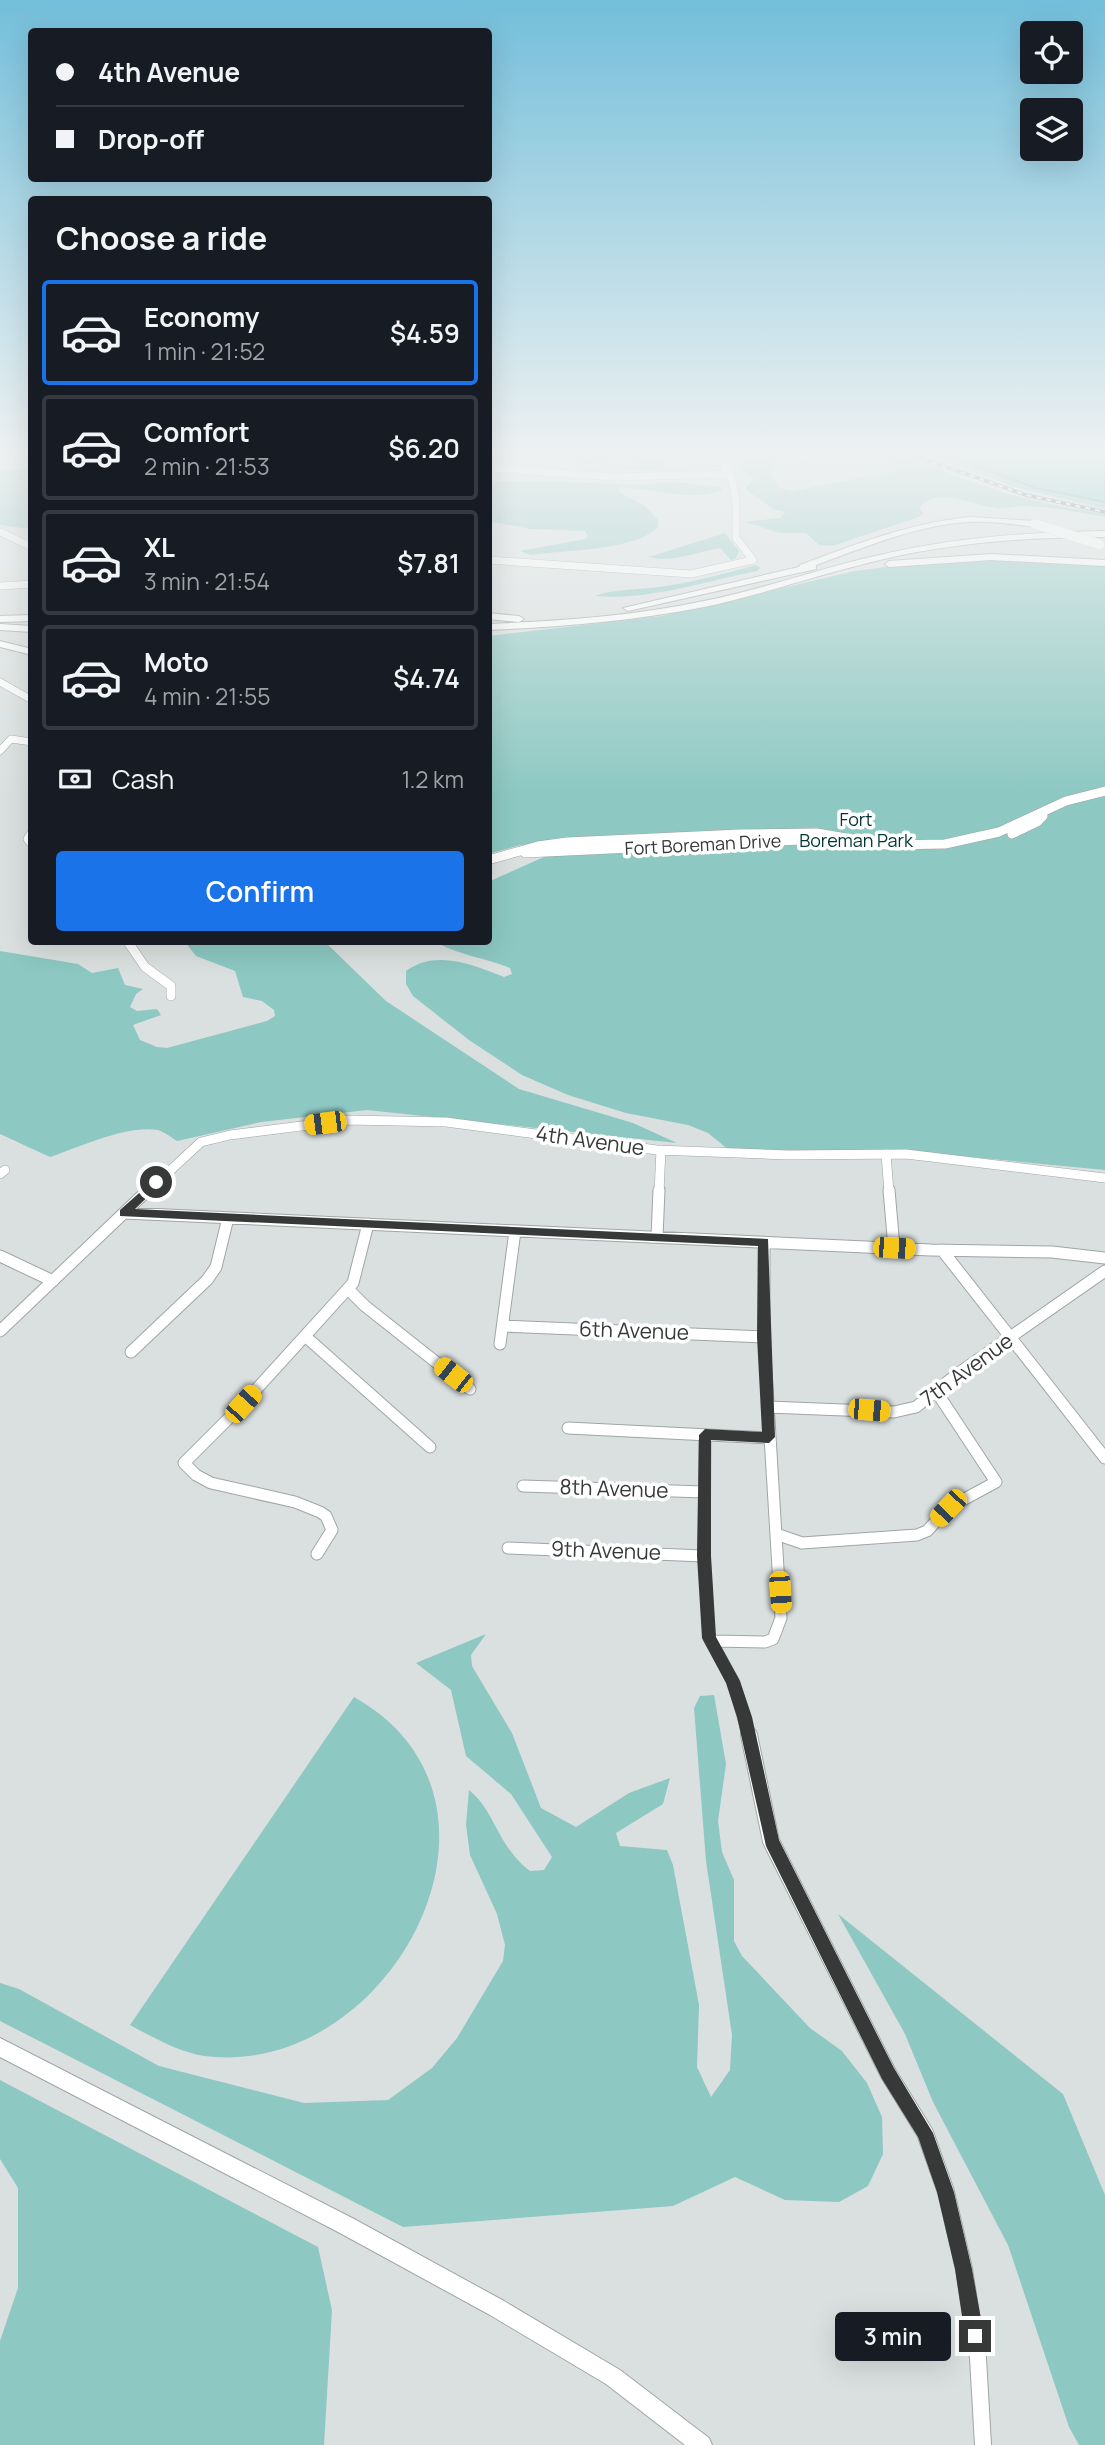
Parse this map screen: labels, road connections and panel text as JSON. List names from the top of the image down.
{
  "streets": {
    "street": [
      "Fort Boreman Drive",
      "4th Avenue",
      "6th Avenue",
      "7th Avenue",
      "8th Avenue",
      "9th Avenue"
    ]
  },
  "parks": ["Fort Boreman Park"],
  "page": {
    "banner": ["4th Avenue", "Drop-off"],
    "heading": "Choose a ride",
    "list": [
      {
        "name": "Economy",
        "note": "1 min · 21:52",
        "value": "$4.59"
      },
      {
        "name": "Comfort",
        "note": "2 min · 21:53",
        "value": "$6.20"
      },
      {
        "name": "XL",
        "note": "3 min · 21:54",
        "value": "$7.81"
      },
      {
        "name": "Moto",
        "note": "4 min · 21:55",
        "value": "$4.74"
      }
    ],
    "pay": ["Cash", "1.2 km"],
    "buttons": "Confirm",
    "bubble": "3 min"
  }
}
